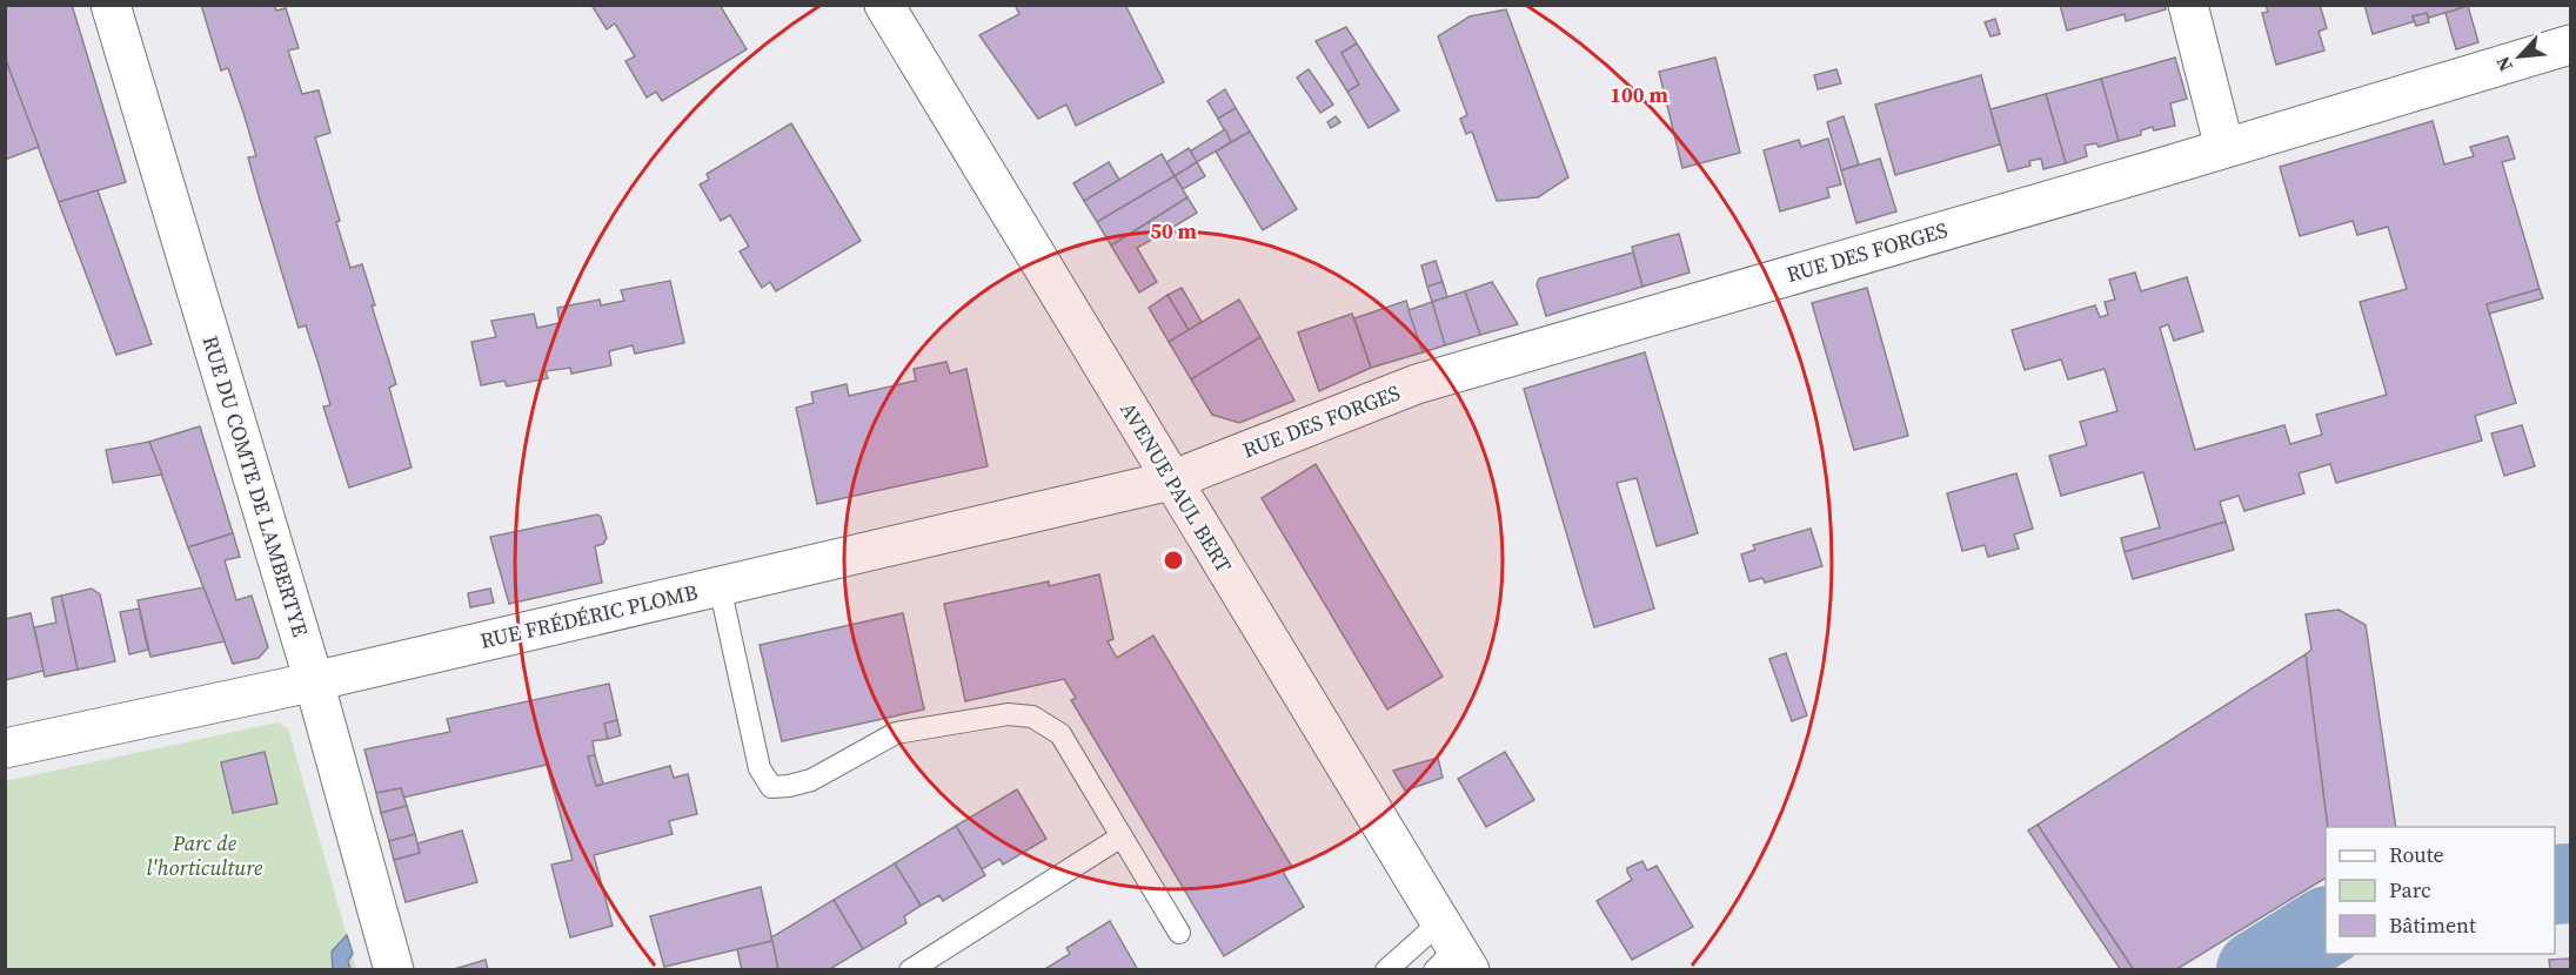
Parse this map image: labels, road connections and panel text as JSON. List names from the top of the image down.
{
  "streets": {
    "street": [
      "RUE DES FORGES",
      "RUE DU COMTE DE LAMBERTYE",
      "AVENUE PAUL BERT",
      "RUE FRÉDÉRIC PLOMB"
    ]
  },
  "crossings": [
    ["RUE DES FORGES", "AVENUE PAUL BERT"],
    ["RUE DES FORGES", "RUE FRÉDÉRIC PLOMB"],
    ["RUE DU COMTE DE LAMBERTYE", "RUE FRÉDÉRIC PLOMB"],
    ["AVENUE PAUL BERT", "RUE FRÉDÉRIC PLOMB"]
  ],
  "parks": ["Parc de l'horticulture"],
  "legend": ["Route", "Parc", "Bâtiment"],
  "north": "bottom left",
  "rings": ["100 m", "50 m"]
}
